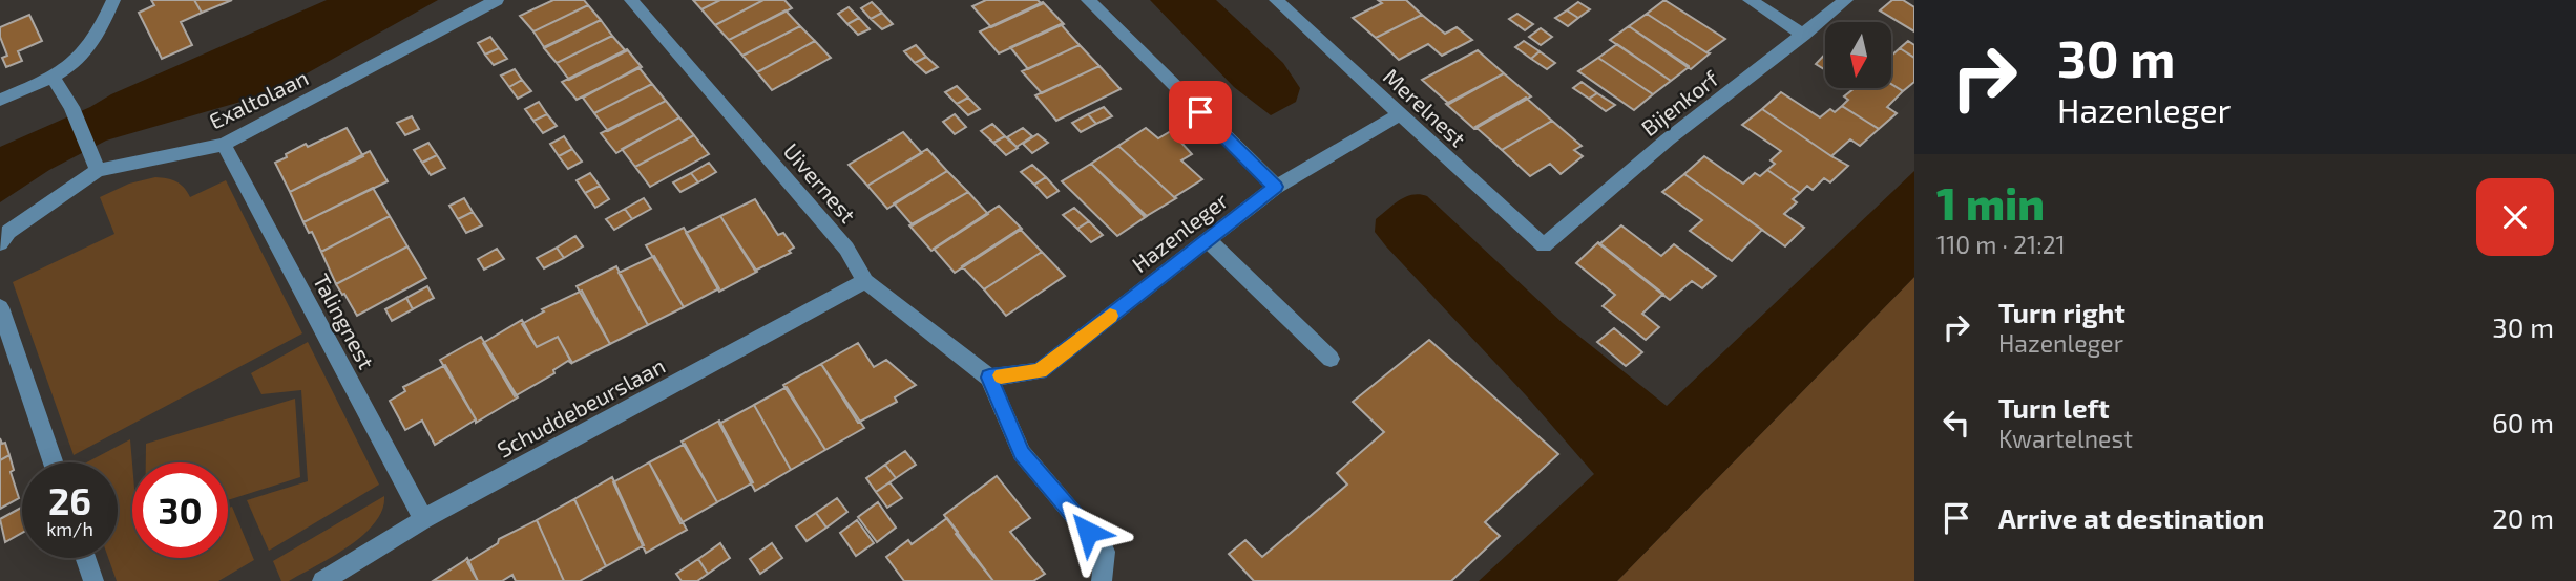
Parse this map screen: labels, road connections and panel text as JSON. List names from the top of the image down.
{
  "streets": {
    "street": [
      "Exaltolaan",
      "Bijenkorf",
      "Merelnest",
      "Uivernest",
      "Hazenleger",
      "Talingnest",
      "Schuddebeurslaan"
    ]
  },
  "crossings": [
    ["Exaltolaan", "Talingnest"],
    ["Bijenkorf", "Merelnest"],
    ["Merelnest", "Hazenleger"],
    ["Uivernest", "Hazenleger"],
    ["Uivernest", "Schuddebeurslaan"],
    ["Talingnest", "Schuddebeurslaan"]
  ],
  "north": "bottom",
  "page": {
    "turn": ["30 m", "Hazenleger"],
    "heading": ["1 min", "110 m · 21:21"],
    "list": [
      {
        "name": "Turn right",
        "note": "Hazenleger",
        "value": "30 m"
      },
      {
        "name": "Turn left",
        "note": "Kwartelnest",
        "value": "60 m"
      },
      {
        "name": "Arrive at destination",
        "value": "20 m"
      }
    ],
    "speed": "26 km/h",
    "limit": "30"
  }
}
